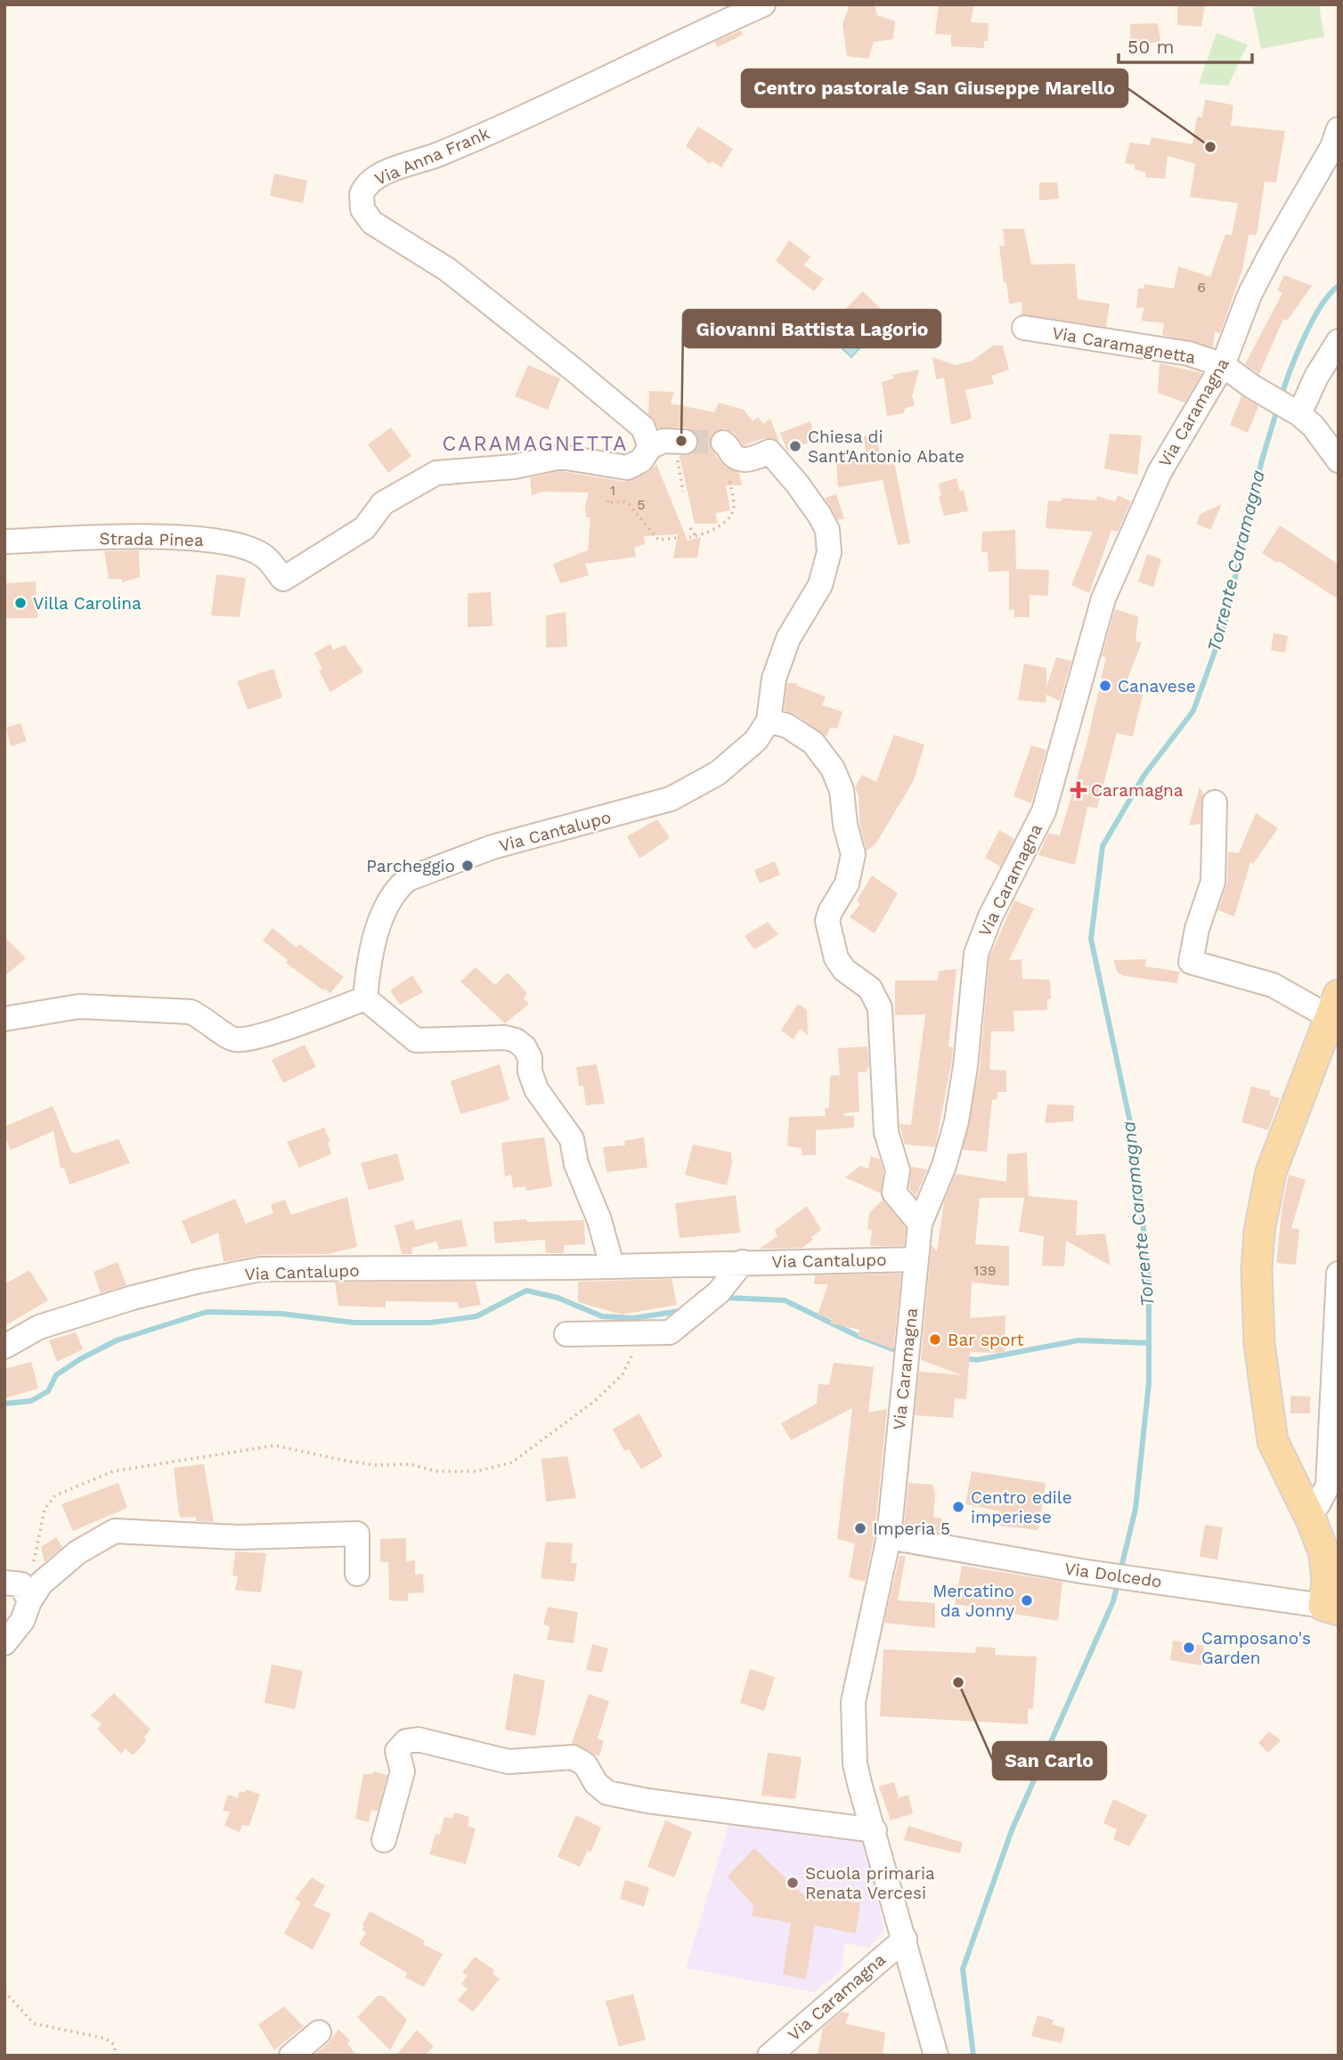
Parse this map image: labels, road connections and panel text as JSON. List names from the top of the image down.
{
  "streets": {
    "street": [
      "Via Anna Frank",
      "Via Caramagnetta",
      "Via Caramagna",
      "Strada Pinea",
      "Via Cantalupo",
      "Via Dolcedo"
    ]
  },
  "crossings": [
    ["Via Anna Frank", "Strada Pinea"],
    ["Via Caramagnetta", "Via Caramagna"],
    ["Via Caramagna", "Via Cantalupo"],
    ["Via Caramagna", "Via Dolcedo"]
  ],
  "districts": ["CARAMAGNETTA"],
  "water": ["Torrente Caramagna"],
  "places": {
    "other": [
      "Centro pastorale San Giuseppe Marello",
      "Giovanni Battista Lagorio",
      "Chiesa di Sant'Antonio Abate",
      "Villa Carolina",
      "Canavese",
      "Parcheggio",
      "Bar sport",
      "Centro edile imperiese",
      "Imperia 5",
      "Mercatino da Jonny",
      "Camposano's Garden",
      "San Carlo",
      "Scuola primaria Renata Vercesi"
    ],
    "health": ["Caramagna"]
  },
  "house_numbers": [
    "6",
    "1",
    "5",
    "139"
  ],
  "scale_bar": "50 m"
}
